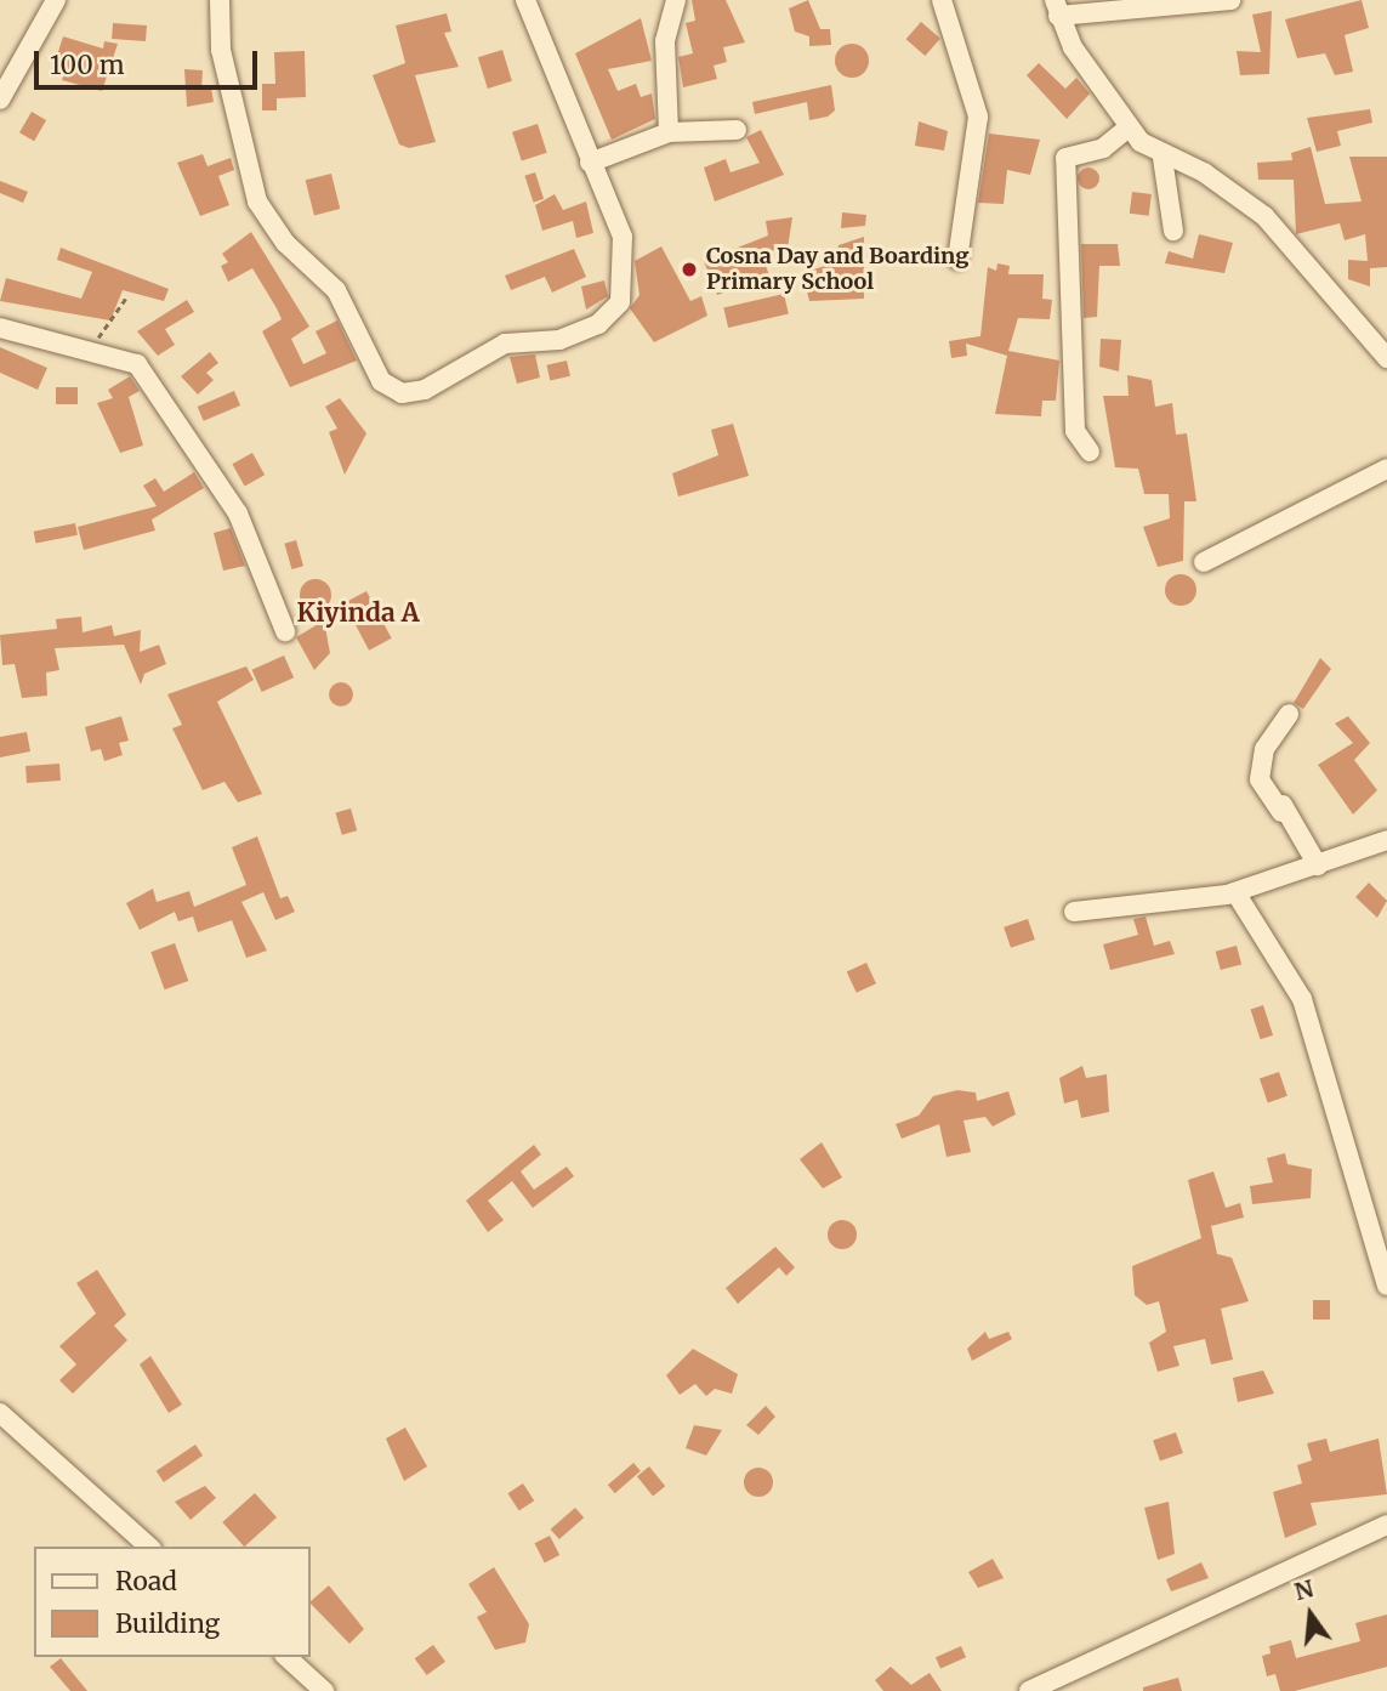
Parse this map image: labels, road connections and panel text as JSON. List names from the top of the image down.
{
  "districts": ["Kiyinda A"],
  "places": ["Cosna Day and Boarding Primary School"],
  "legend": ["Road", "Building"],
  "scale_bar": "100 m",
  "north": "top"
}
